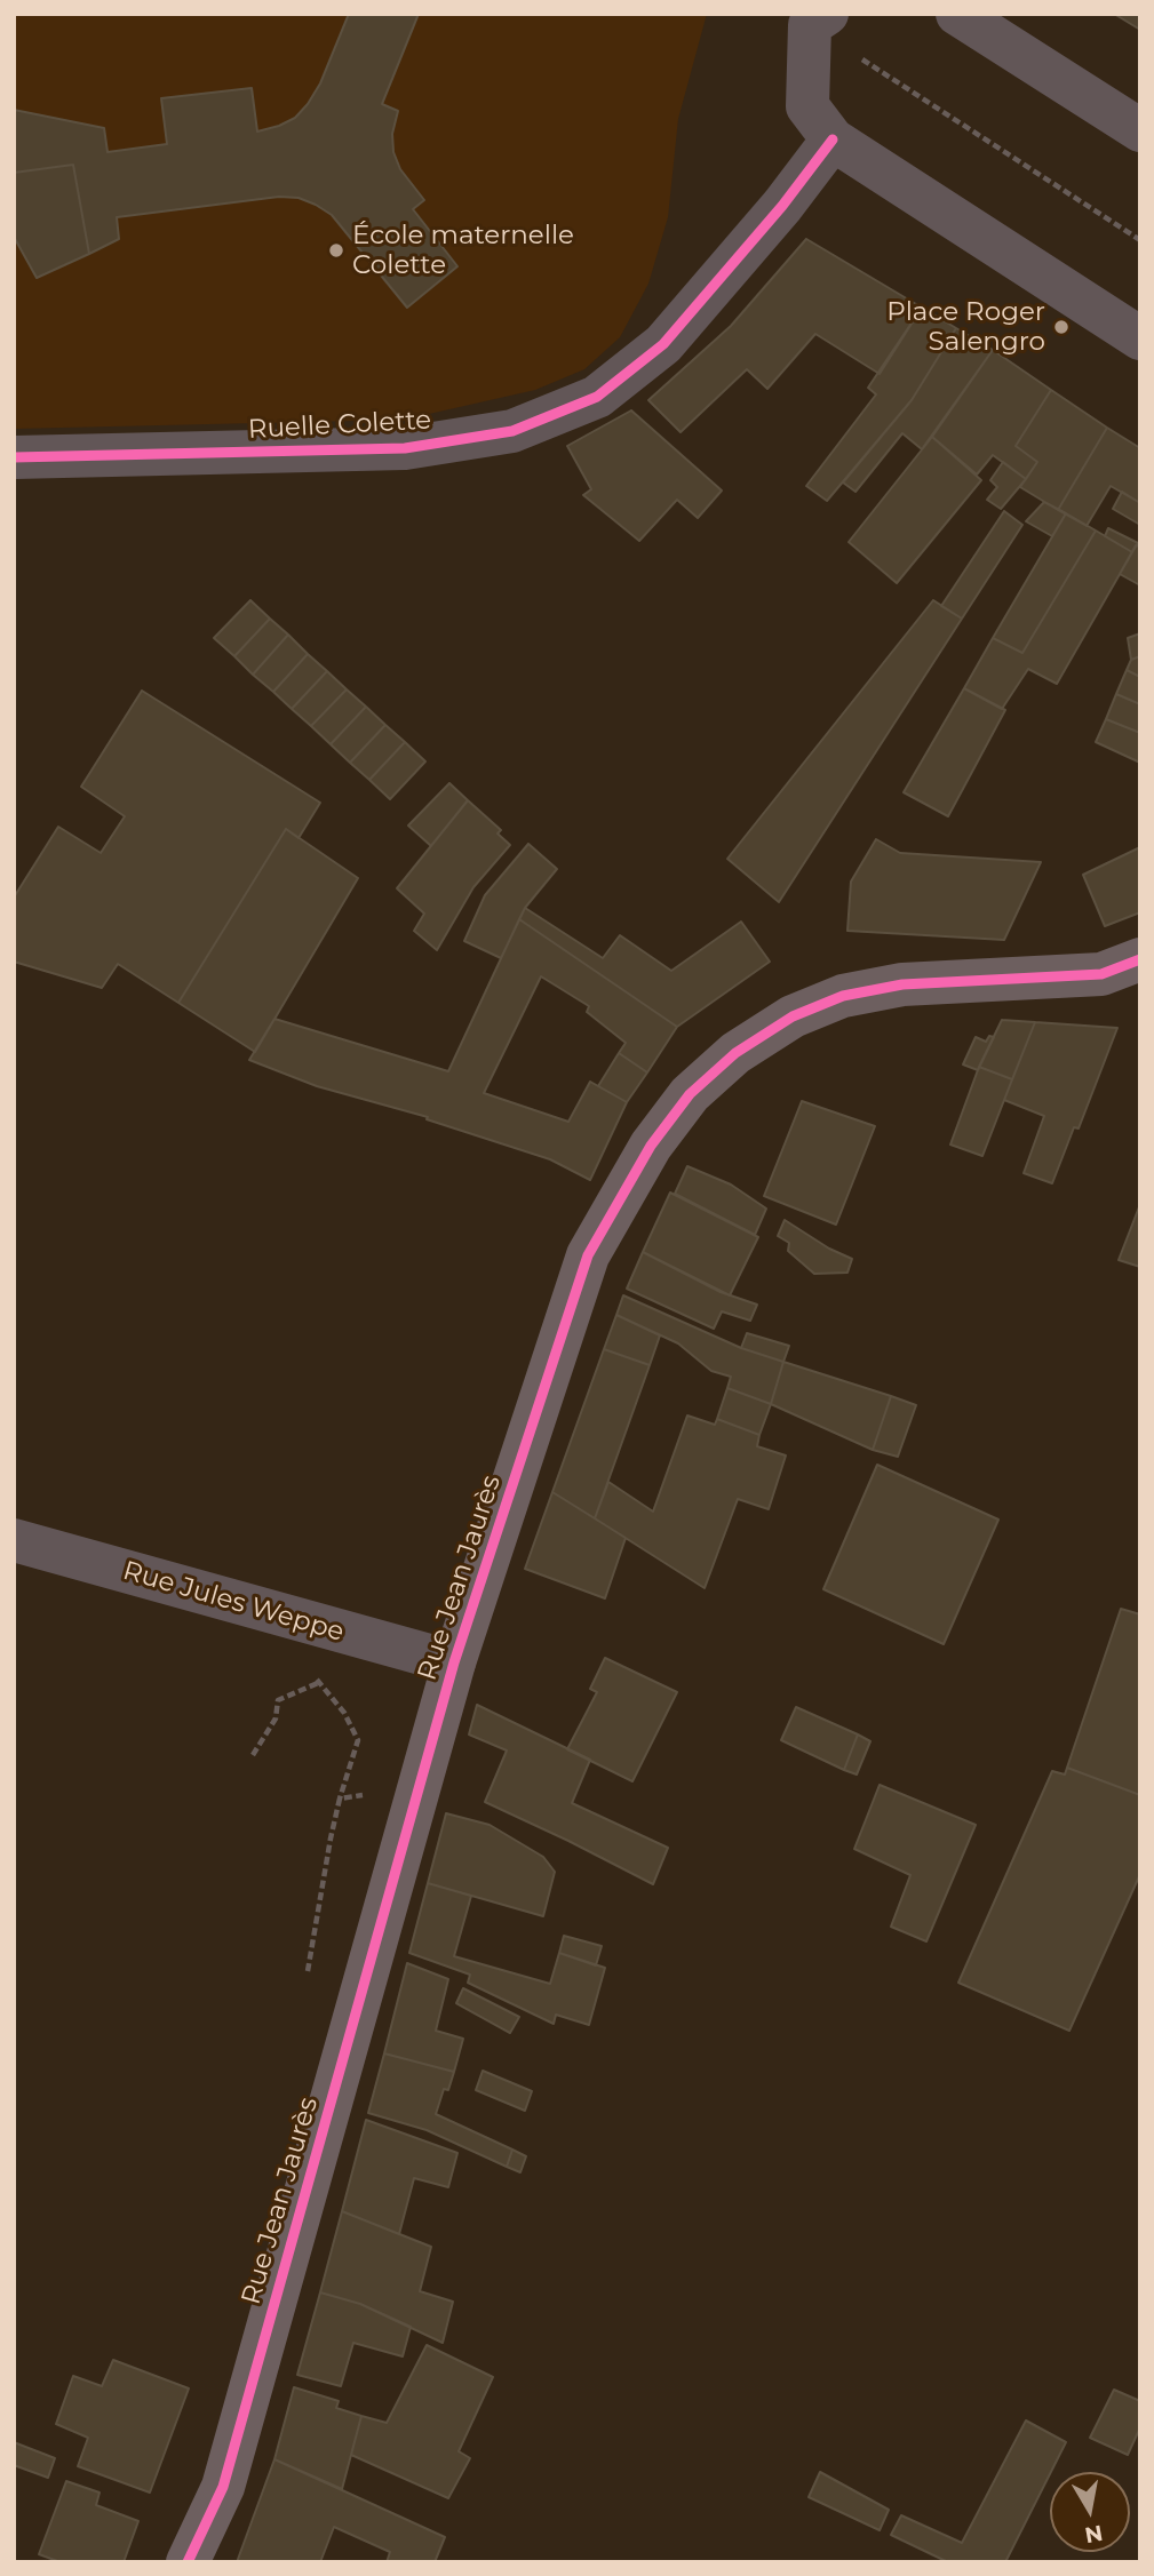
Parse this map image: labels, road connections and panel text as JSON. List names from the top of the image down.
{
  "streets": {
    "street": ["Ruelle Colette", "Rue Jean Jaurès", "Rue Jules Weppe"]
  },
  "crossings": [
    ["Rue Jean Jaurès", "Rue Jules Weppe"]
  ],
  "places": ["École maternelle Colette", "Place Roger Salengro"],
  "north": "bottom"
}
